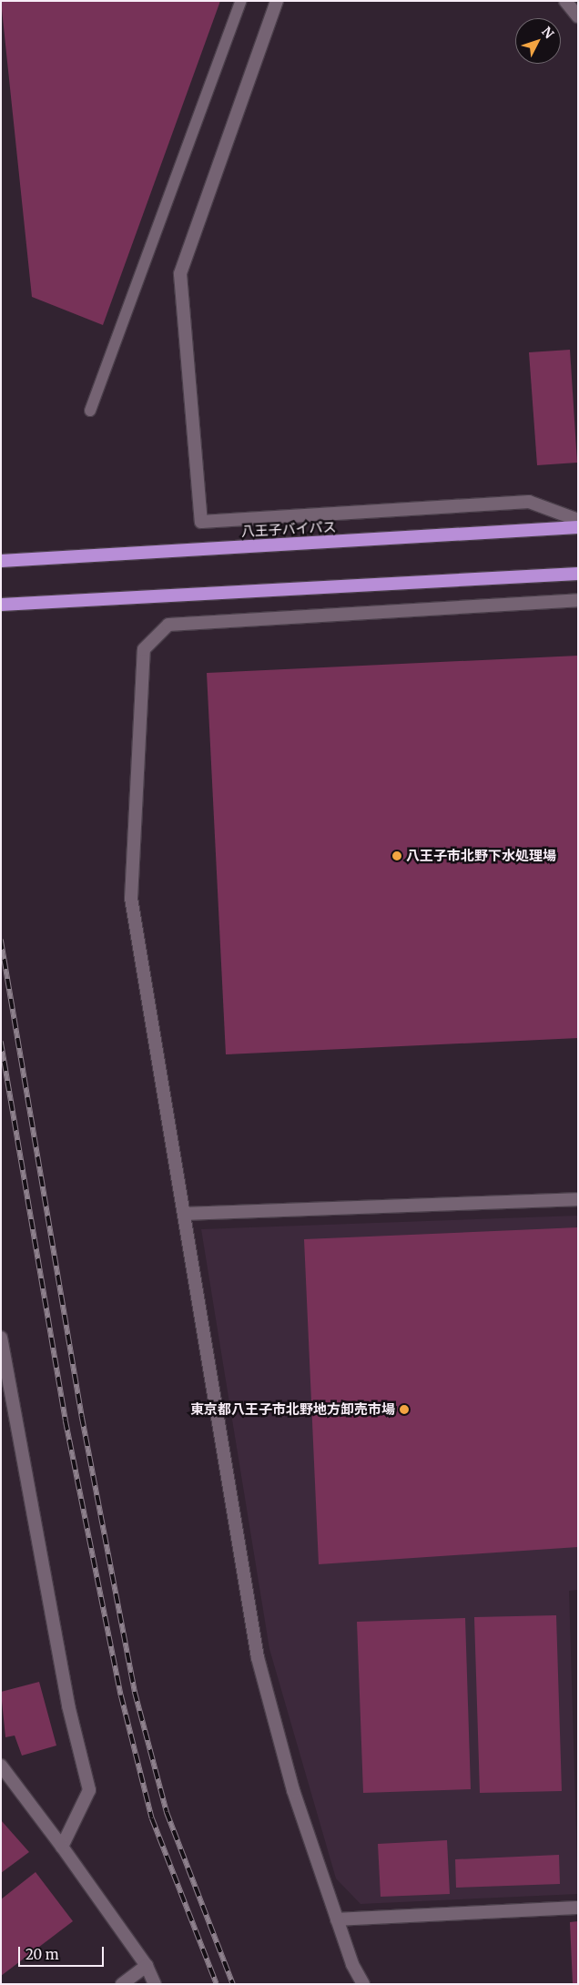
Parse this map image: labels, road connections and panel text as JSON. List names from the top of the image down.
{
  "streets": {
    "highway": ["八王子バイパス"]
  },
  "places": ["八王子市北野下水処理場", "東京都八王子市北野地方卸売市場"],
  "scale_bar": "20 m",
  "north": "top right"
}
